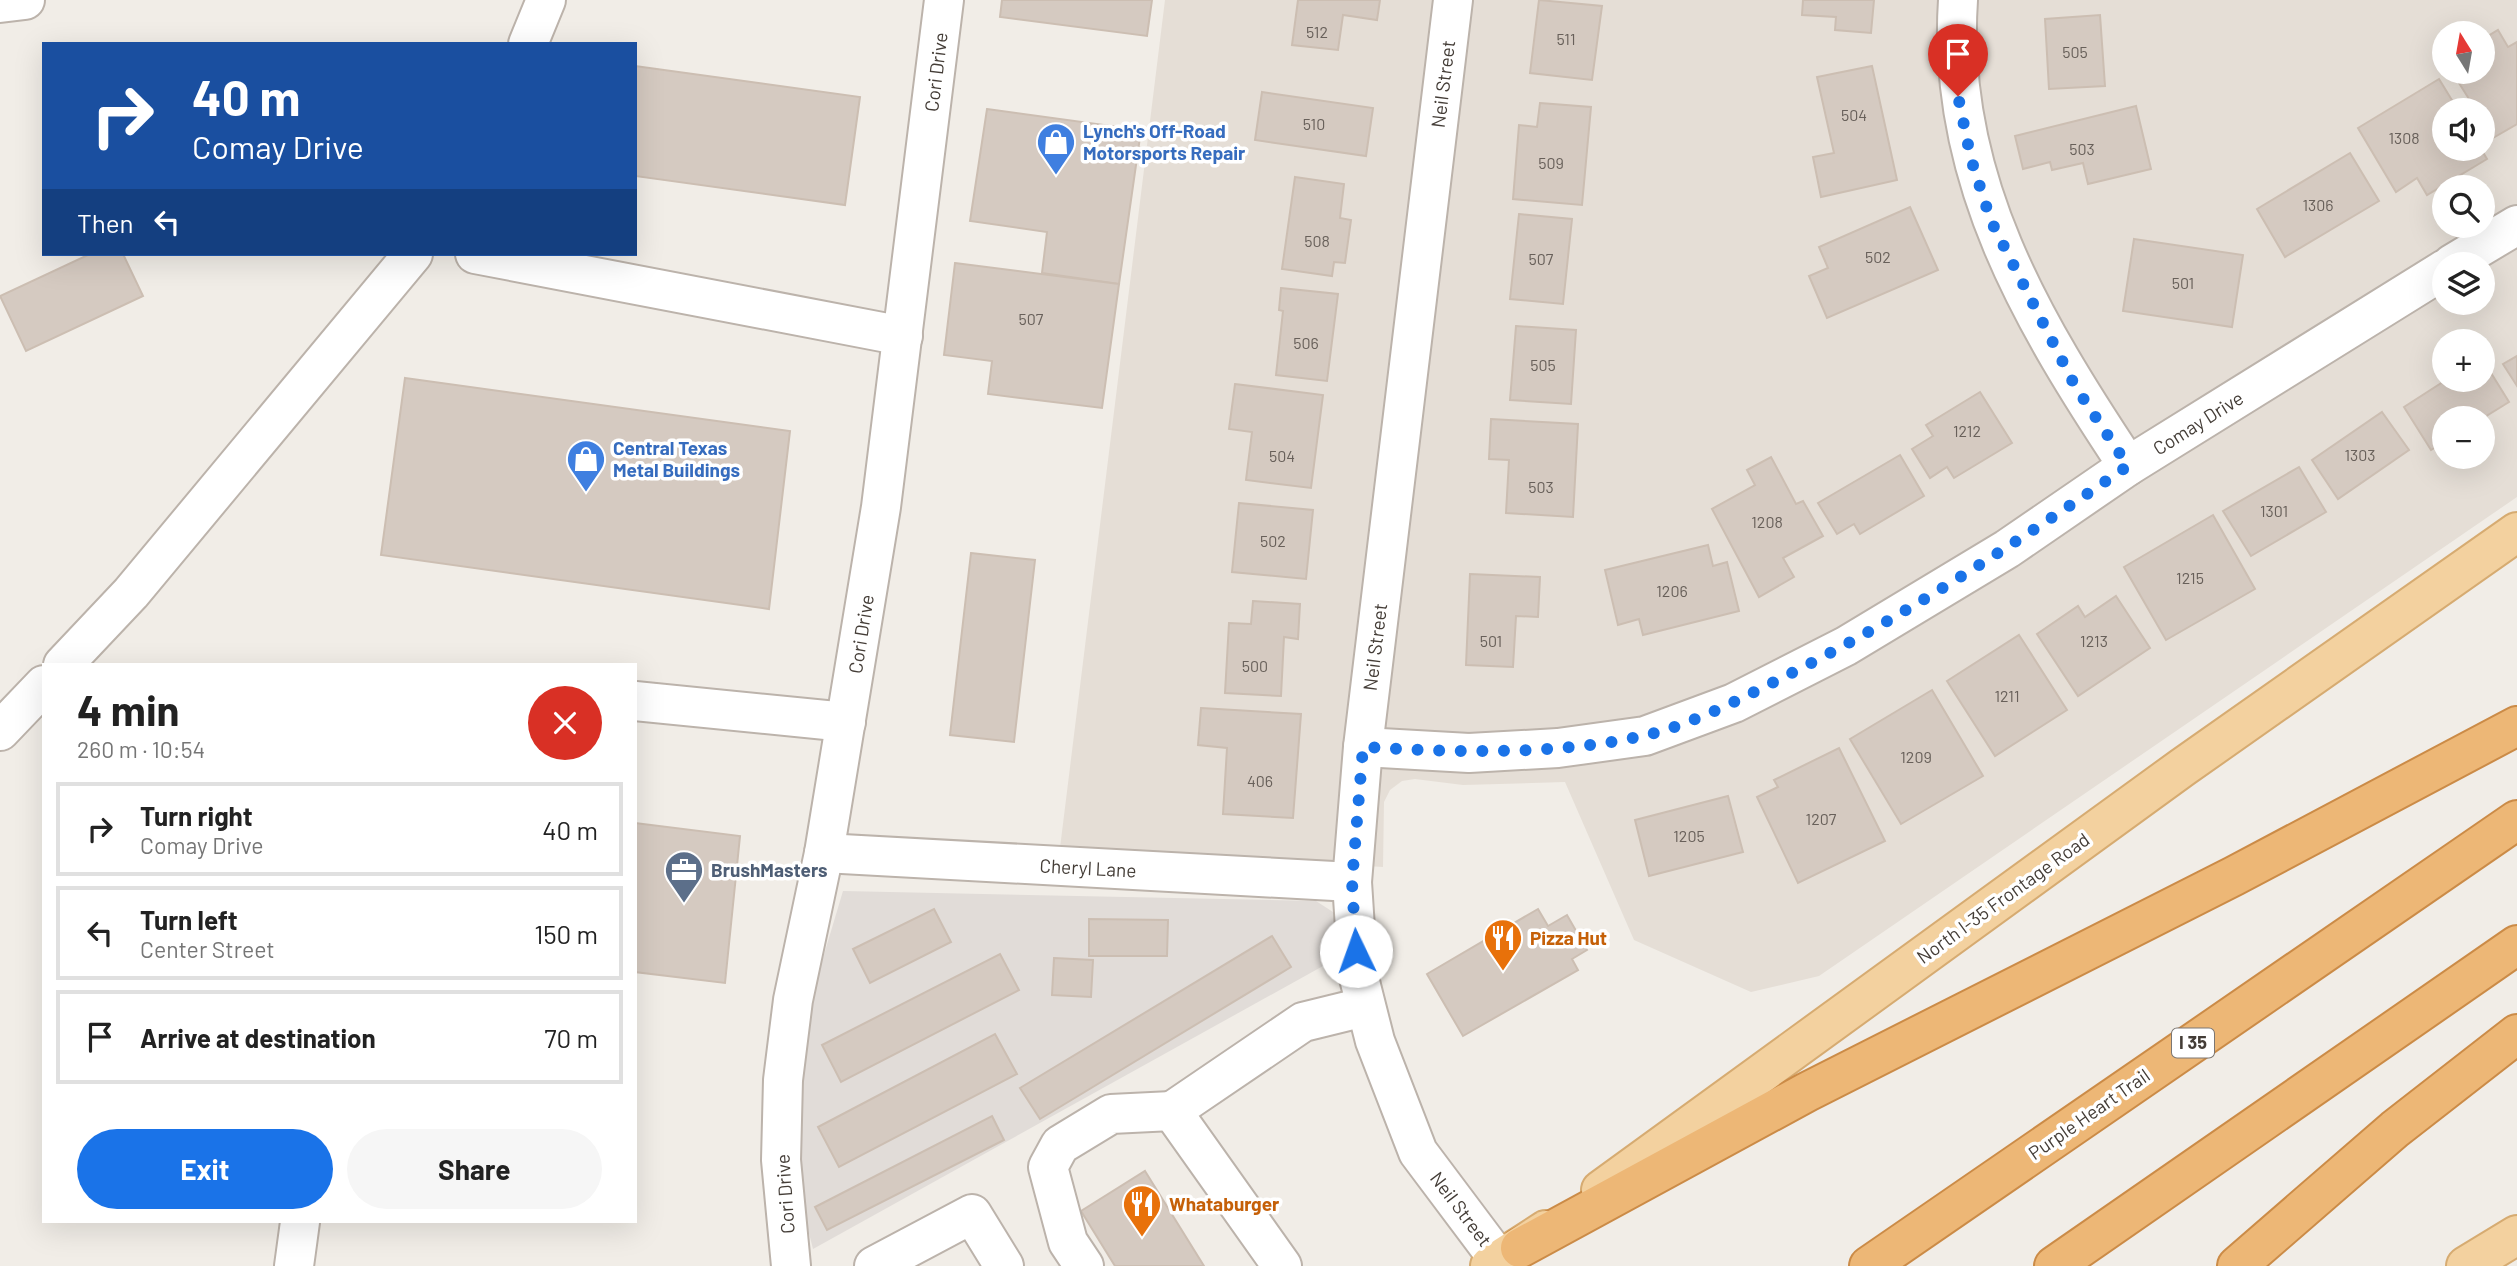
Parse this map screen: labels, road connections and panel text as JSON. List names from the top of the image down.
{
  "streets": {
    "highway": ["I 35", "Purple Heart Trail"],
    "main road": ["North I-35 Frontage Road"],
    "street": [
      "Cori Drive",
      "Neil Street",
      "Comay Drive",
      "Cheryl Lane"
    ]
  },
  "crossings": [
    ["Cori Drive", "Cheryl Lane"],
    ["Neil Street", "Comay Drive"],
    ["Neil Street", "Cheryl Lane"],
    ["Neil Street", "North I-35 Frontage Road"]
  ],
  "places": {
    "shop": ["Lynch's Off-Road Motorsports Repair", "Central Texas Metal Buildings"],
    "office": ["BrushMasters"],
    "restaurant": ["Pizza Hut", "Whataburger"]
  },
  "house_numbers": [
    "512",
    "511",
    "505",
    "504",
    "510",
    "1308",
    "503",
    "509",
    "1306",
    "508",
    "502",
    "507",
    "501",
    "507",
    "506",
    "505",
    "1212",
    "1303",
    "504",
    "503",
    "1301",
    "1208",
    "502",
    "1215",
    "1206",
    "501",
    "1213",
    "500",
    "1211",
    "1209",
    "406",
    "1207",
    "1205"
  ],
  "north": "top",
  "page": {
    "map_buttons": ["+", "−"],
    "turn": ["40 m", "Comay Drive"],
    "then": "Then",
    "heading": ["4 min", "260 m · 10:54"],
    "list": [
      {
        "name": "Turn right",
        "note": "Comay Drive",
        "value": "40 m"
      },
      {
        "name": "Turn left",
        "note": "Center Street",
        "value": "150 m"
      },
      {
        "name": "Arrive at destination",
        "value": "70 m"
      }
    ],
    "buttons": ["Exit", "Share"]
  }
}
